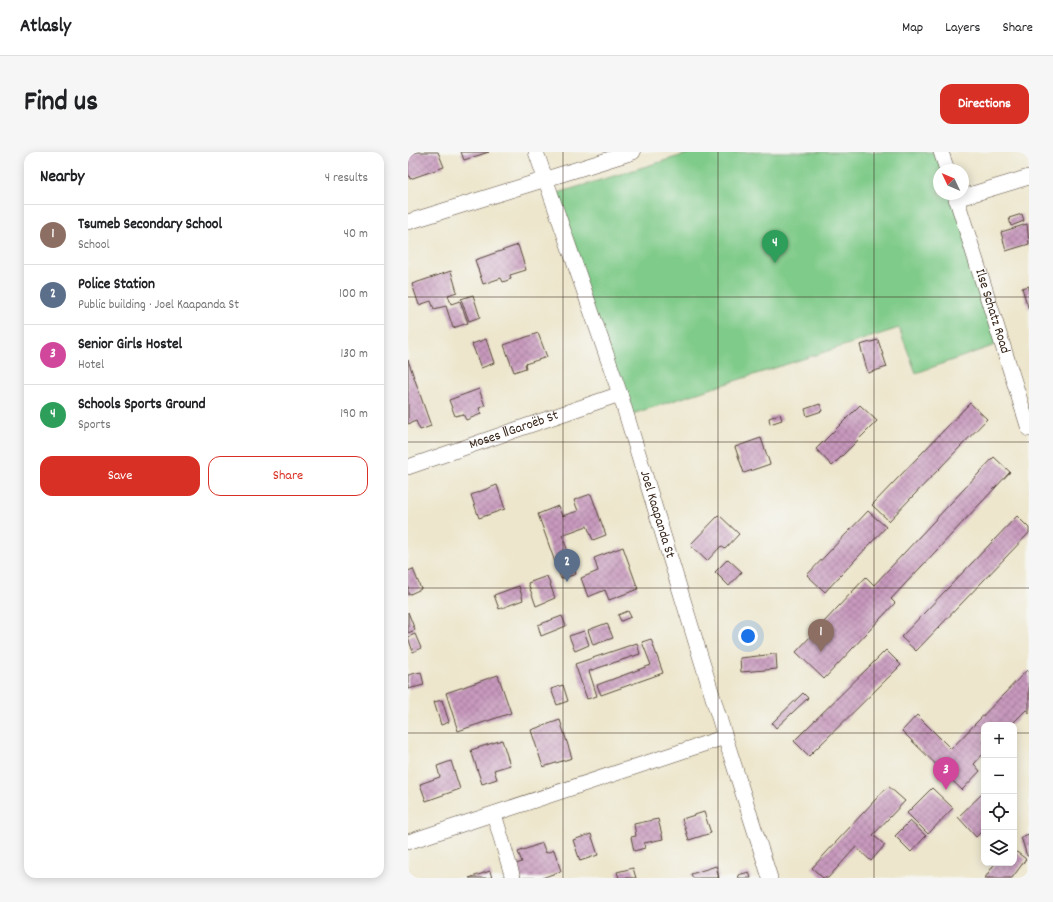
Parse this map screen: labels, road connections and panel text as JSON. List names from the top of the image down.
{
  "streets": {
    "street": ["Ilse Schatz Road", "Moses ǁGaroëb St", "Joel Kaapanda St"]
  },
  "crossings": [
    ["Moses ǁGaroëb St", "Joel Kaapanda St"]
  ],
  "north": "top left",
  "page": {
    "header": "Atlasly",
    "nav": ["Map", "Layers", "Share"],
    "title": "Find us",
    "buttons": [
      "Directions",
      ["Save", "Share"]
    ],
    "heading": ["Nearby", "4 results"],
    "list": [
      {
        "mark": "1",
        "name": "Tsumeb Secondary School",
        "note": "School",
        "value": "40 m"
      },
      {
        "mark": "2",
        "name": "Police Station",
        "note": "Public building · Joel Kaapanda St",
        "value": "100 m"
      },
      {
        "mark": "3",
        "name": "Senior Girls Hostel",
        "note": "Hotel",
        "value": "130 m"
      },
      {
        "mark": "4",
        "name": "Schools Sports Ground",
        "note": "Sports",
        "value": "190 m"
      }
    ],
    "pins": [
      "4",
      "2",
      "1",
      "3"
    ],
    "map_buttons": ["+", "−"]
  }
}
